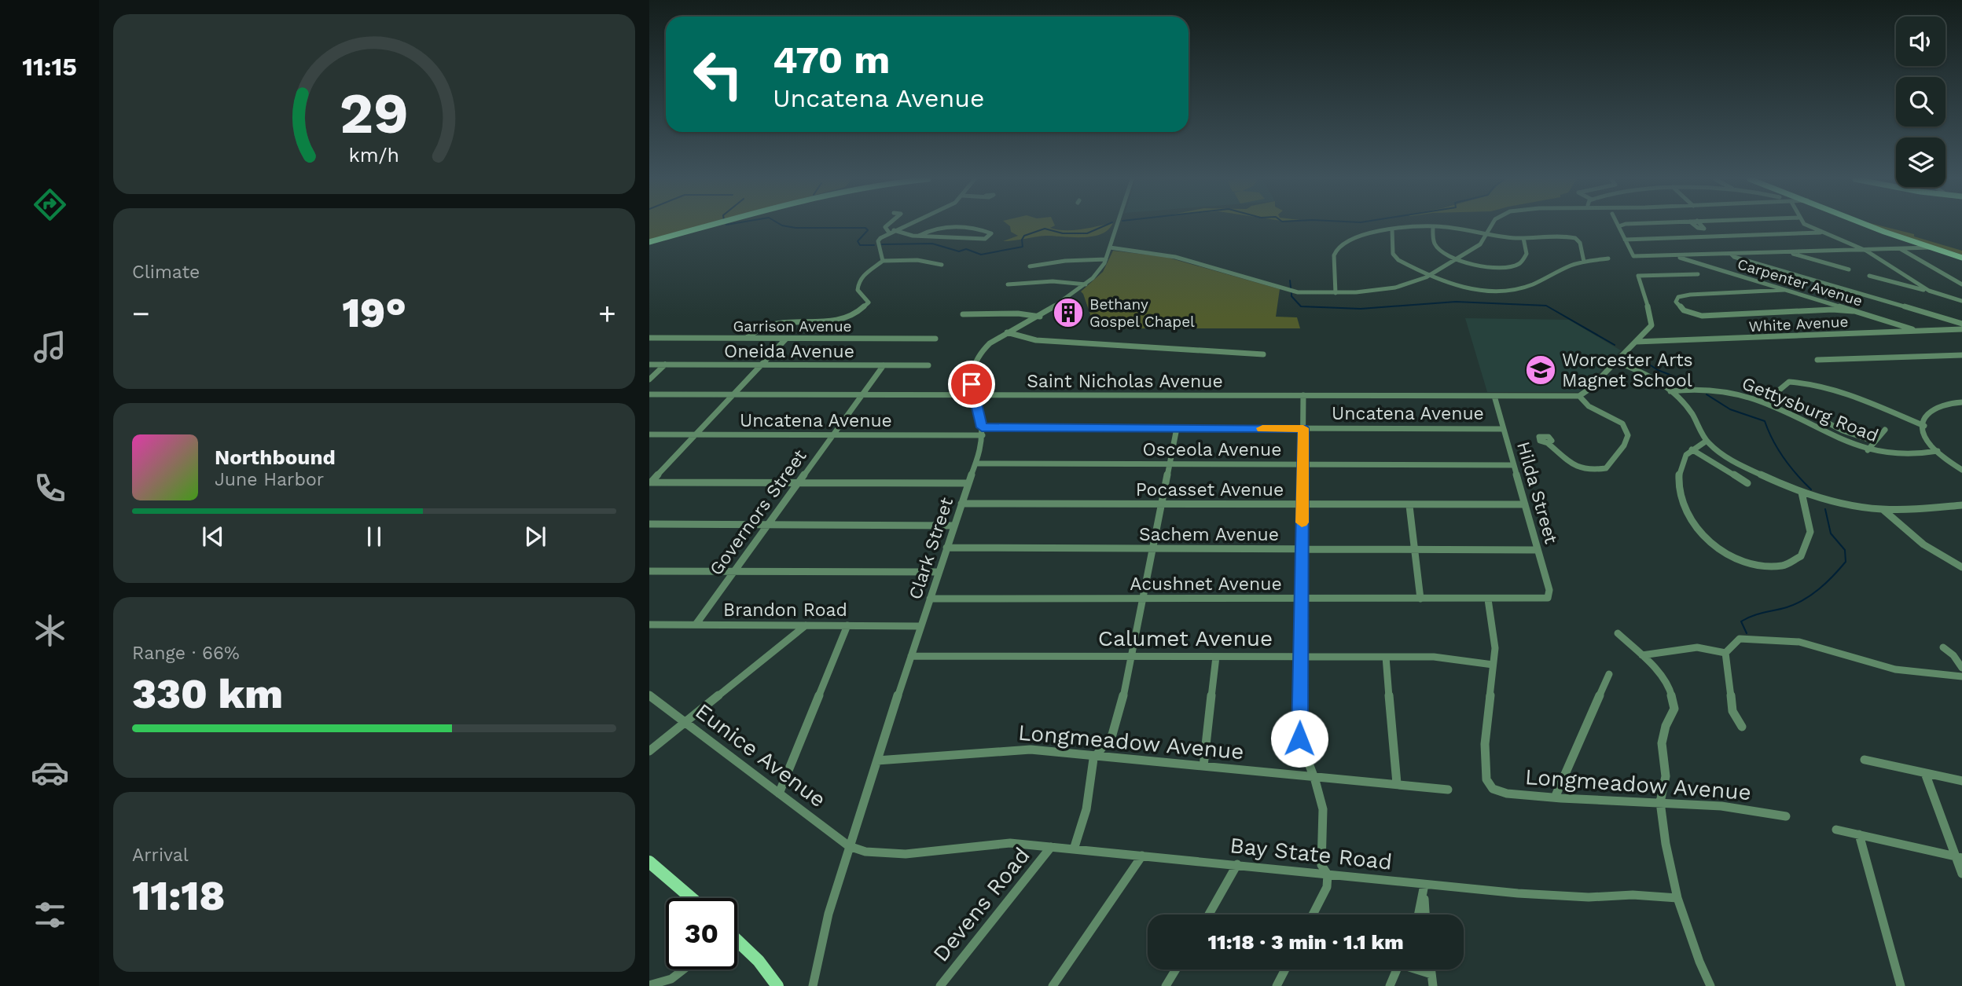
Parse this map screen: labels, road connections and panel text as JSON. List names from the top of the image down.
{
  "streets": {
    "street": [
      "Carpenter Avenue",
      "White Avenue",
      "Garrison Avenue",
      "Oneida Avenue",
      "Saint Nicholas Avenue",
      "Gettysburg Road",
      "Uncatena Avenue",
      "Osceola Avenue",
      "Pocasset Avenue",
      "Hilda Street",
      "Governors Street",
      "Sachem Avenue",
      "Clark Street",
      "Acushnet Avenue",
      "Brandon Road",
      "Calumet Avenue",
      "Longmeadow Avenue",
      "Eunice Avenue",
      "Bay State Road",
      "Devens Road"
    ]
  },
  "crossings": [
    ["Carpenter Avenue", "White Avenue"],
    ["Oneida Avenue", "Governors Street"],
    ["Saint Nicholas Avenue", "Hilda Street"],
    ["Saint Nicholas Avenue", "Governors Street"],
    ["Saint Nicholas Avenue", "Clark Street"],
    ["Uncatena Avenue", "Hilda Street"],
    ["Uncatena Avenue", "Governors Street"],
    ["Uncatena Avenue", "Clark Street"],
    ["Osceola Avenue", "Hilda Street"],
    ["Osceola Avenue", "Clark Street"],
    ["Pocasset Avenue", "Hilda Street"],
    ["Pocasset Avenue", "Clark Street"],
    ["Hilda Street", "Sachem Avenue"],
    ["Hilda Street", "Acushnet Avenue"],
    ["Governors Street", "Brandon Road"],
    ["Sachem Avenue", "Clark Street"],
    ["Clark Street", "Acushnet Avenue"],
    ["Clark Street", "Brandon Road"],
    ["Clark Street", "Calumet Avenue"],
    ["Clark Street", "Longmeadow Avenue"],
    ["Clark Street", "Eunice Avenue"],
    ["Clark Street", "Bay State Road"],
    ["Calumet Avenue", "Longmeadow Avenue"],
    ["Eunice Avenue", "Bay State Road"],
    ["Bay State Road", "Devens Road"]
  ],
  "places": {
    "building": ["Bethany Gospel Chapel"],
    "school or university": ["Worcester Arts Magnet School"]
  },
  "page": {
    "tabs": "11:15",
    "turn": ["470 m", "Uncatena Avenue"],
    "tile": [
      "Climate",
      ["Range · 66%", "330 km"],
      ["Arrival", "11:18"]
    ],
    "heat": ["−", "19°", "+"],
    "song": ["Northbound", "June Harbor"],
    "limit": "30",
    "trip": "11:18 · 3 min · 1.1 km",
    "gauge": ["29", "km/h"]
  }
}
